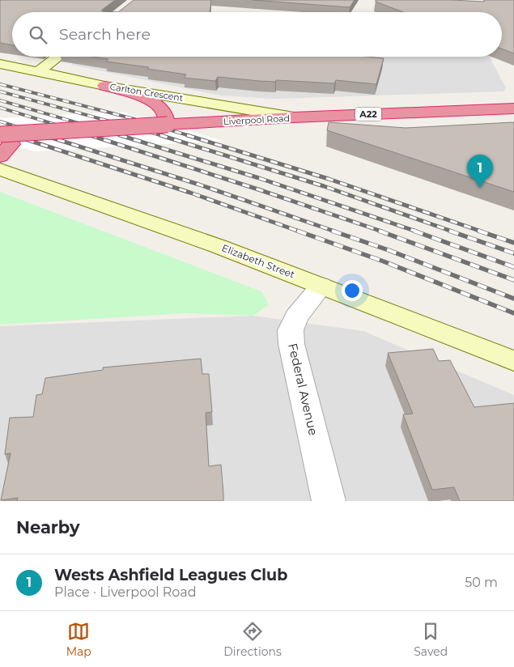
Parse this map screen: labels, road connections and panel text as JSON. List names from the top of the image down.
{
  "streets": {
    "highway": ["A22", "Liverpool Road"],
    "main road": ["Carlton Crescent", "Elizabeth Street"],
    "street": ["Federal Avenue"]
  },
  "crossings": [
    ["Carlton Crescent", "Liverpool Road"],
    ["Elizabeth Street", "Federal Avenue"]
  ],
  "page": {
    "search": "Search here",
    "pins": "1",
    "heading": "Nearby",
    "list": [
      {
        "mark": "1",
        "name": "Wests Ashfield Leagues Club",
        "note": "Place · Liverpool Road",
        "value": "50 m"
      }
    ],
    "nav": ["Map", "Directions", "Saved"]
  }
}
